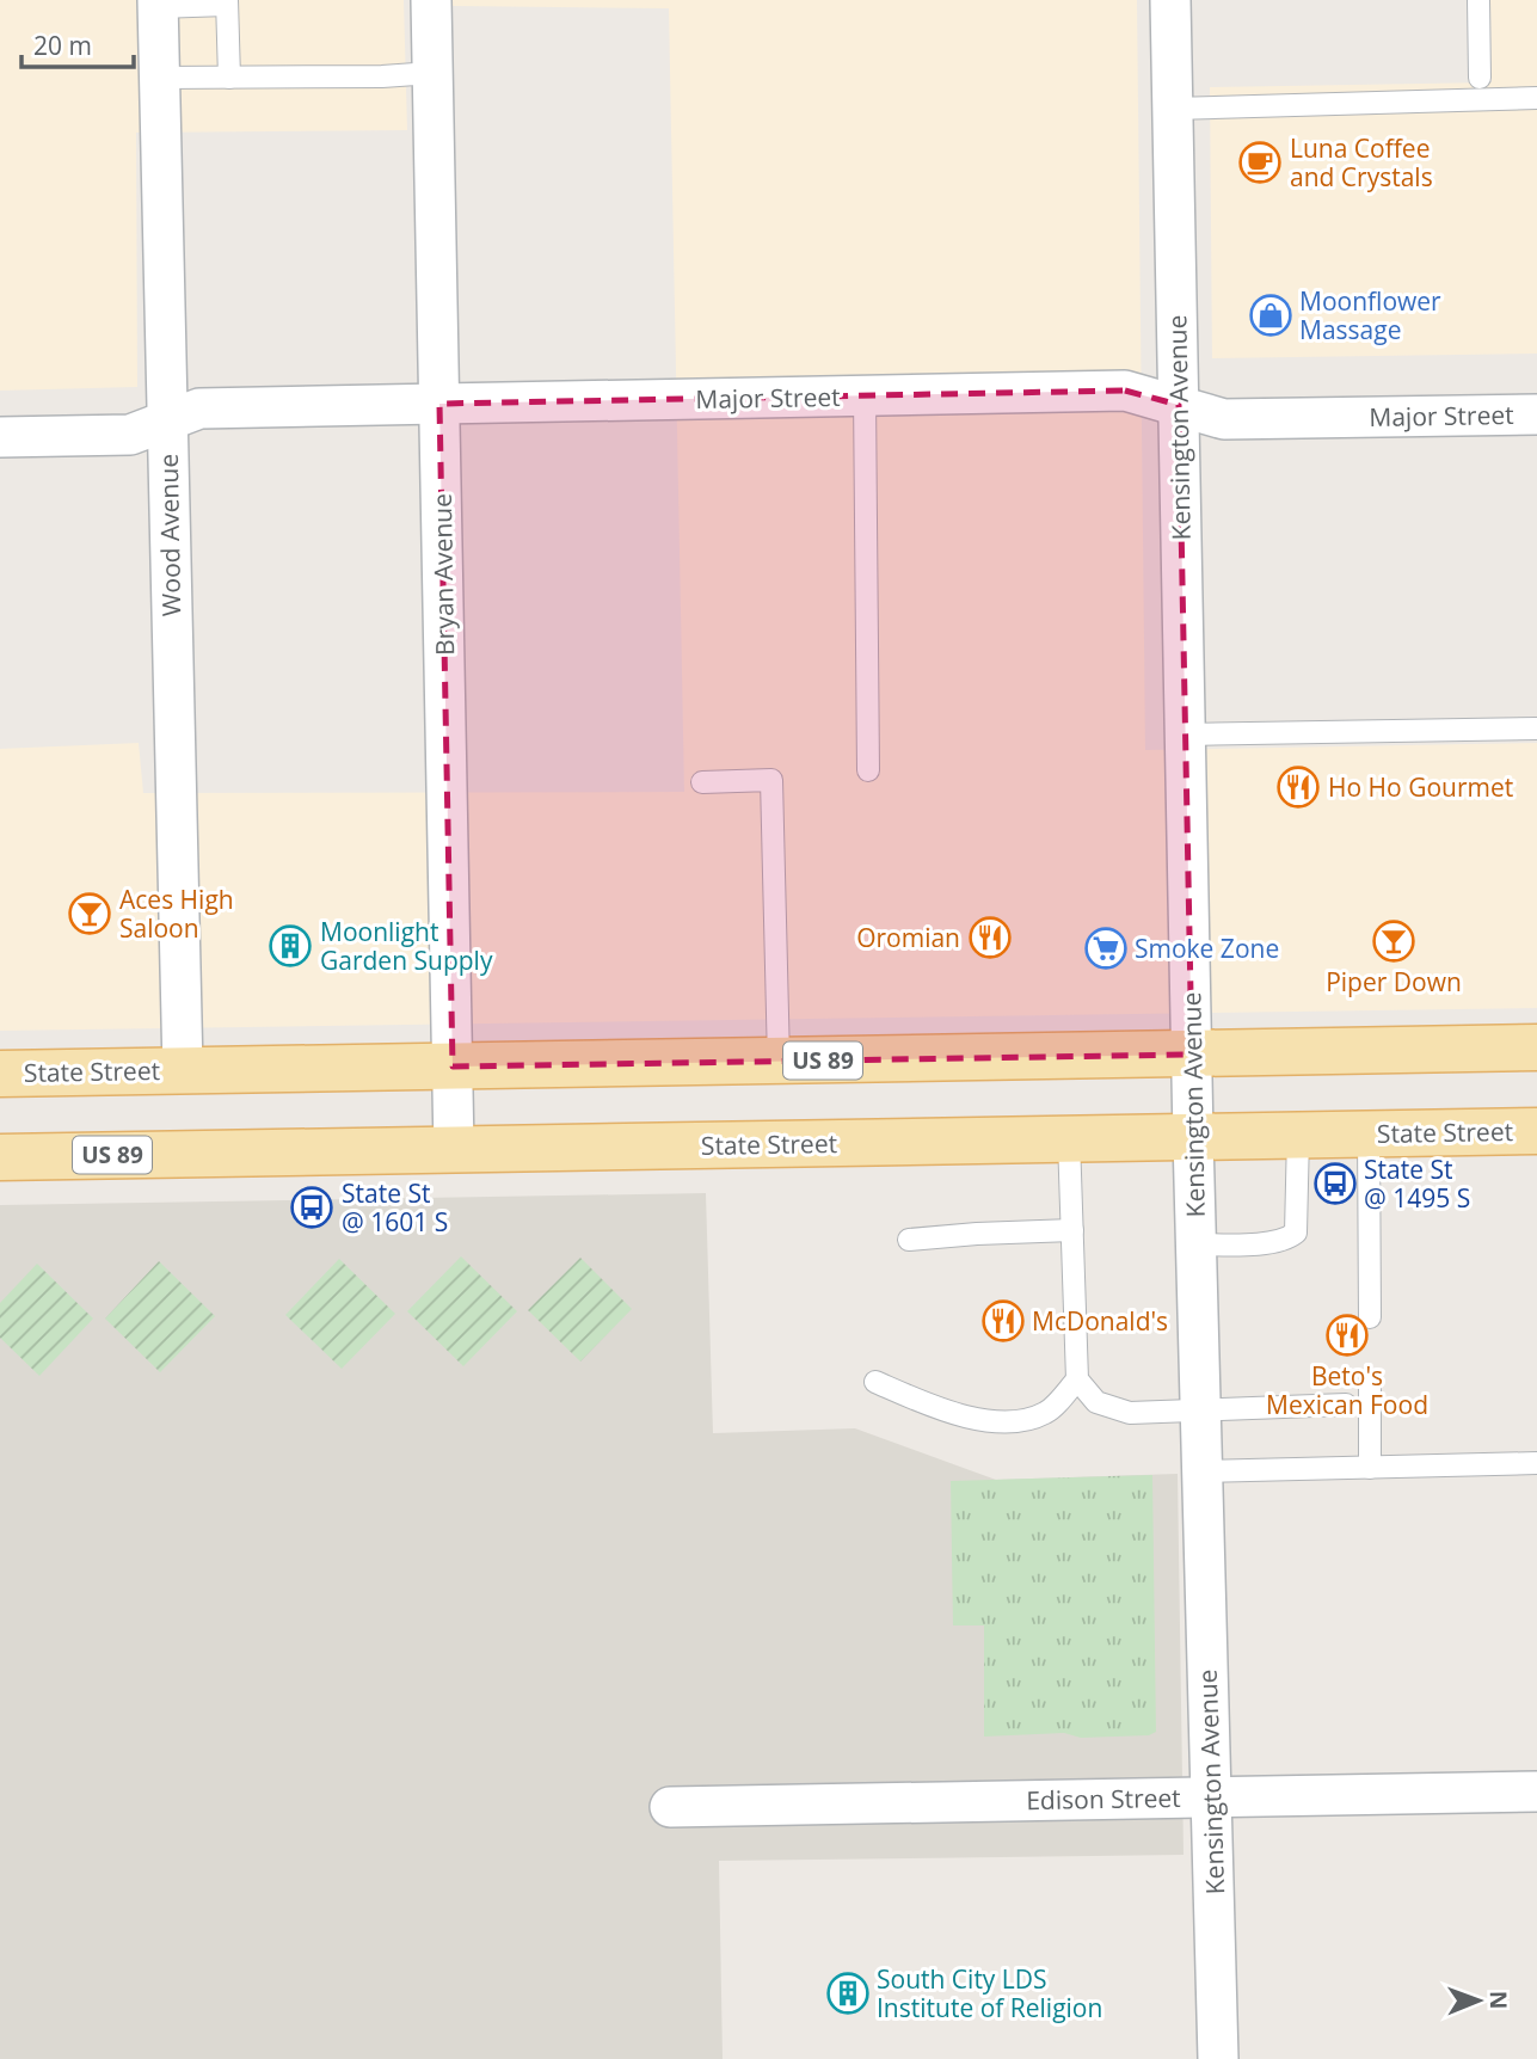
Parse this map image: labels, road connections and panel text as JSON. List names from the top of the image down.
{
  "streets": {
    "main road": ["US 89", "State Street"],
    "street": [
      "Major Street",
      "Kensington Avenue",
      "Wood Avenue",
      "Bryan Avenue",
      "Edison Street"
    ]
  },
  "crossings": [
    ["Major Street", "Kensington Avenue"],
    ["Major Street", "Wood Avenue"],
    ["Major Street", "Bryan Avenue"],
    ["Kensington Avenue", "State Street"],
    ["Kensington Avenue", "Edison Street"],
    ["Wood Avenue", "State Street"],
    ["Bryan Avenue", "State Street"]
  ],
  "places": {
    "cafe": ["Luna Coffee and Crystals"],
    "shop": ["Moonflower Massage"],
    "restaurant": [
      "Ho Ho Gourmet",
      "Oromian",
      "McDonald's",
      "Beto's Mexican Food"
    ],
    "bar": ["Aces High Saloon", "Piper Down"],
    "building": ["Moonlight Garden Supply", "South City LDS Institute of Religion"],
    "supermarket": ["Smoke Zone"],
    "bus stop": ["State St @ 1495 S", "State St @ 1601 S"]
  },
  "scale_bar": "20 m",
  "north": "right"
}
